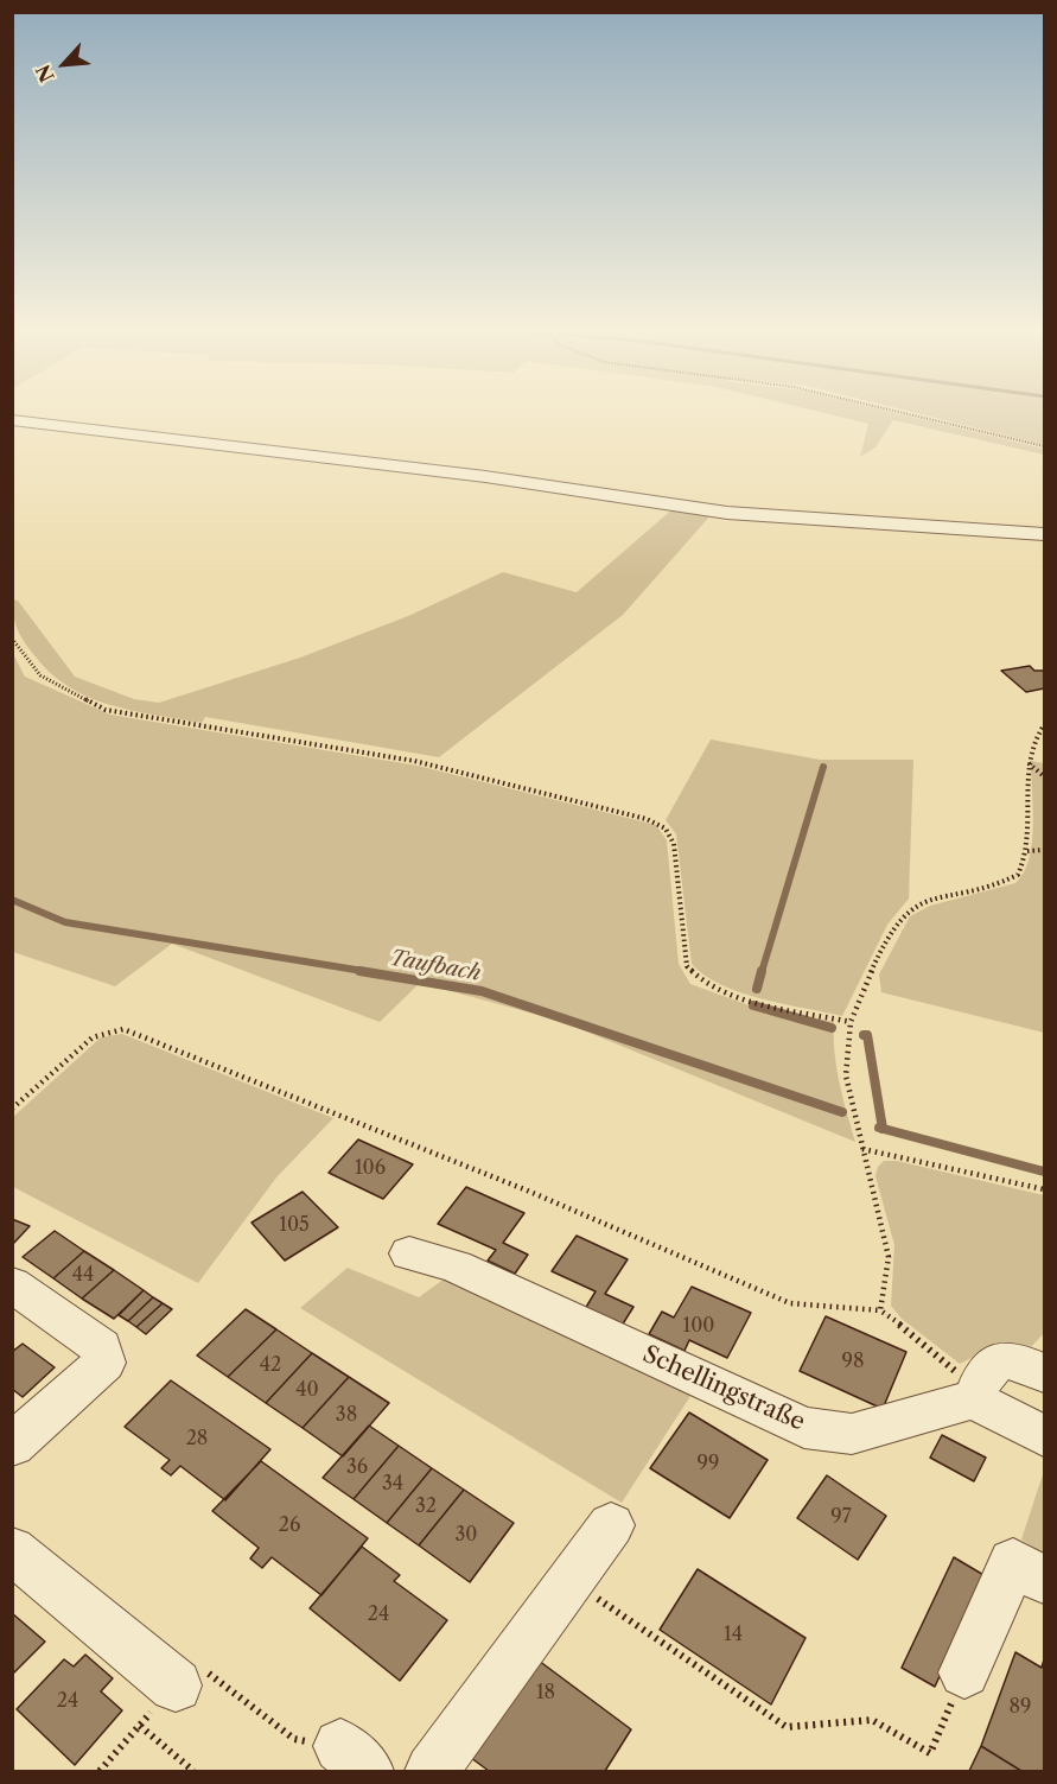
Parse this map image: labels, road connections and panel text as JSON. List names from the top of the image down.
{
  "streets": {
    "street": ["Schellingstraße"]
  },
  "water": ["Taufbach"],
  "house_numbers": [
    "106",
    "105",
    "44",
    "100",
    "98",
    "42",
    "40",
    "38",
    "28",
    "99",
    "36",
    "34",
    "32",
    "97",
    "26",
    "30",
    "24",
    "14",
    "18",
    "24",
    "89"
  ],
  "north": "bottom left"
}
